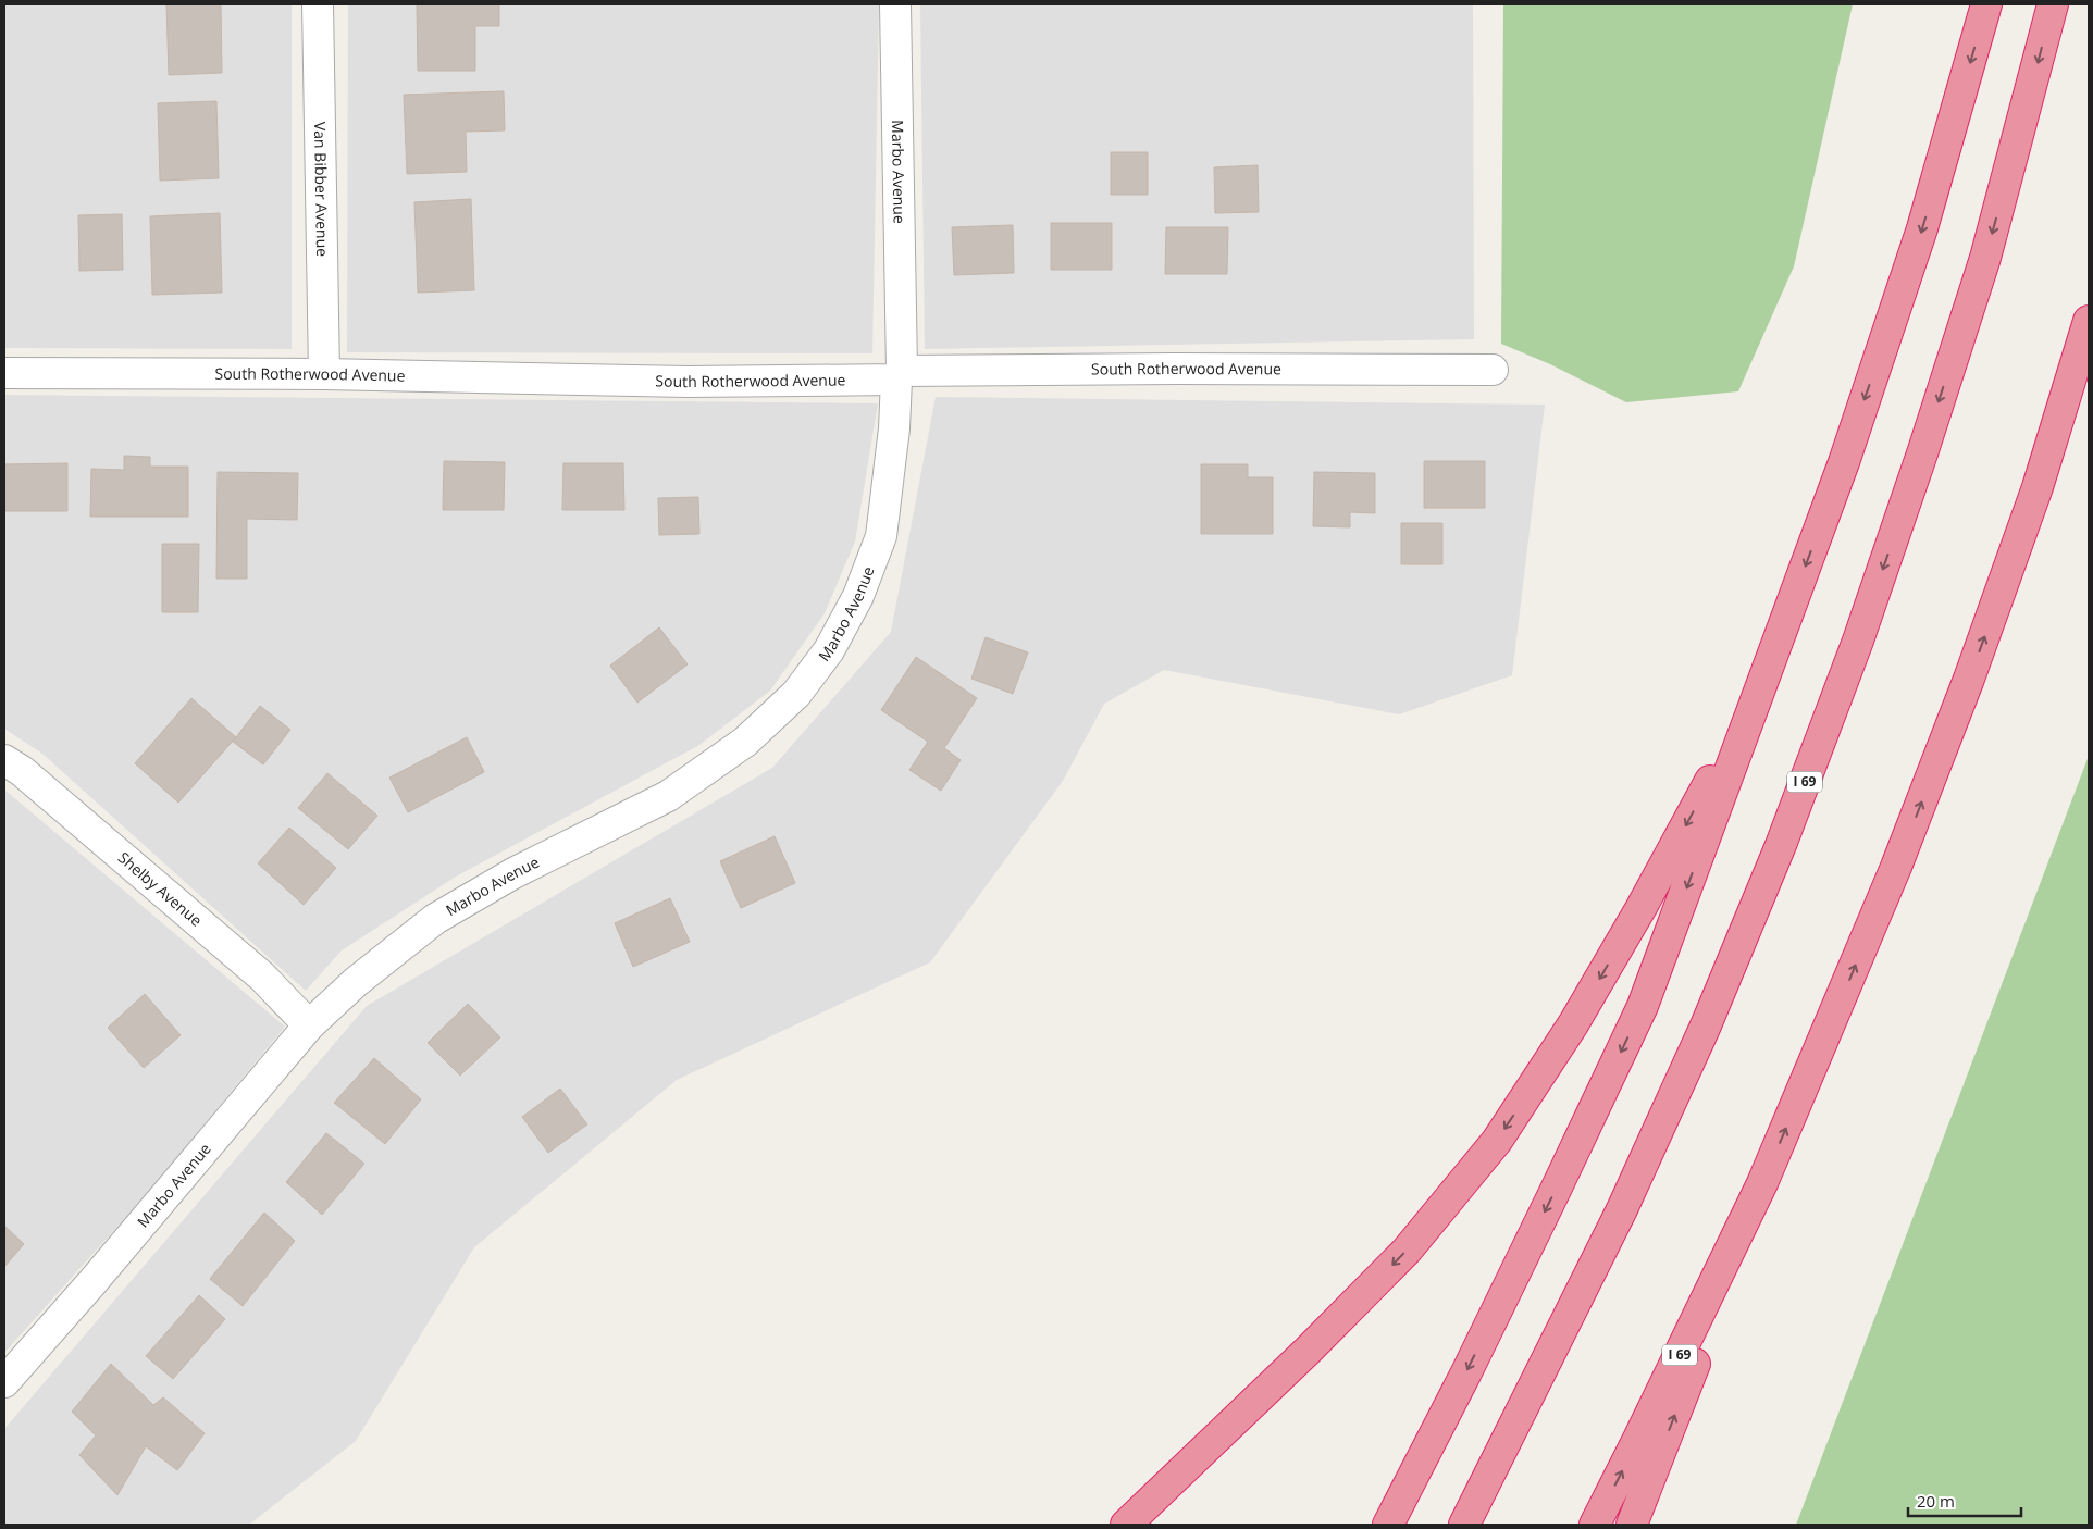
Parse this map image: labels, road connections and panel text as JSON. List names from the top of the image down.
{
  "streets": {
    "highway": ["I 69"],
    "street": [
      "Marbo Avenue",
      "Van Bibber Avenue",
      "South Rotherwood Avenue",
      "Shelby Avenue"
    ]
  },
  "crossings": [
    ["Marbo Avenue", "South Rotherwood Avenue"],
    ["Marbo Avenue", "Shelby Avenue"],
    ["Van Bibber Avenue", "South Rotherwood Avenue"]
  ],
  "scale_bar": "20 m"
}
